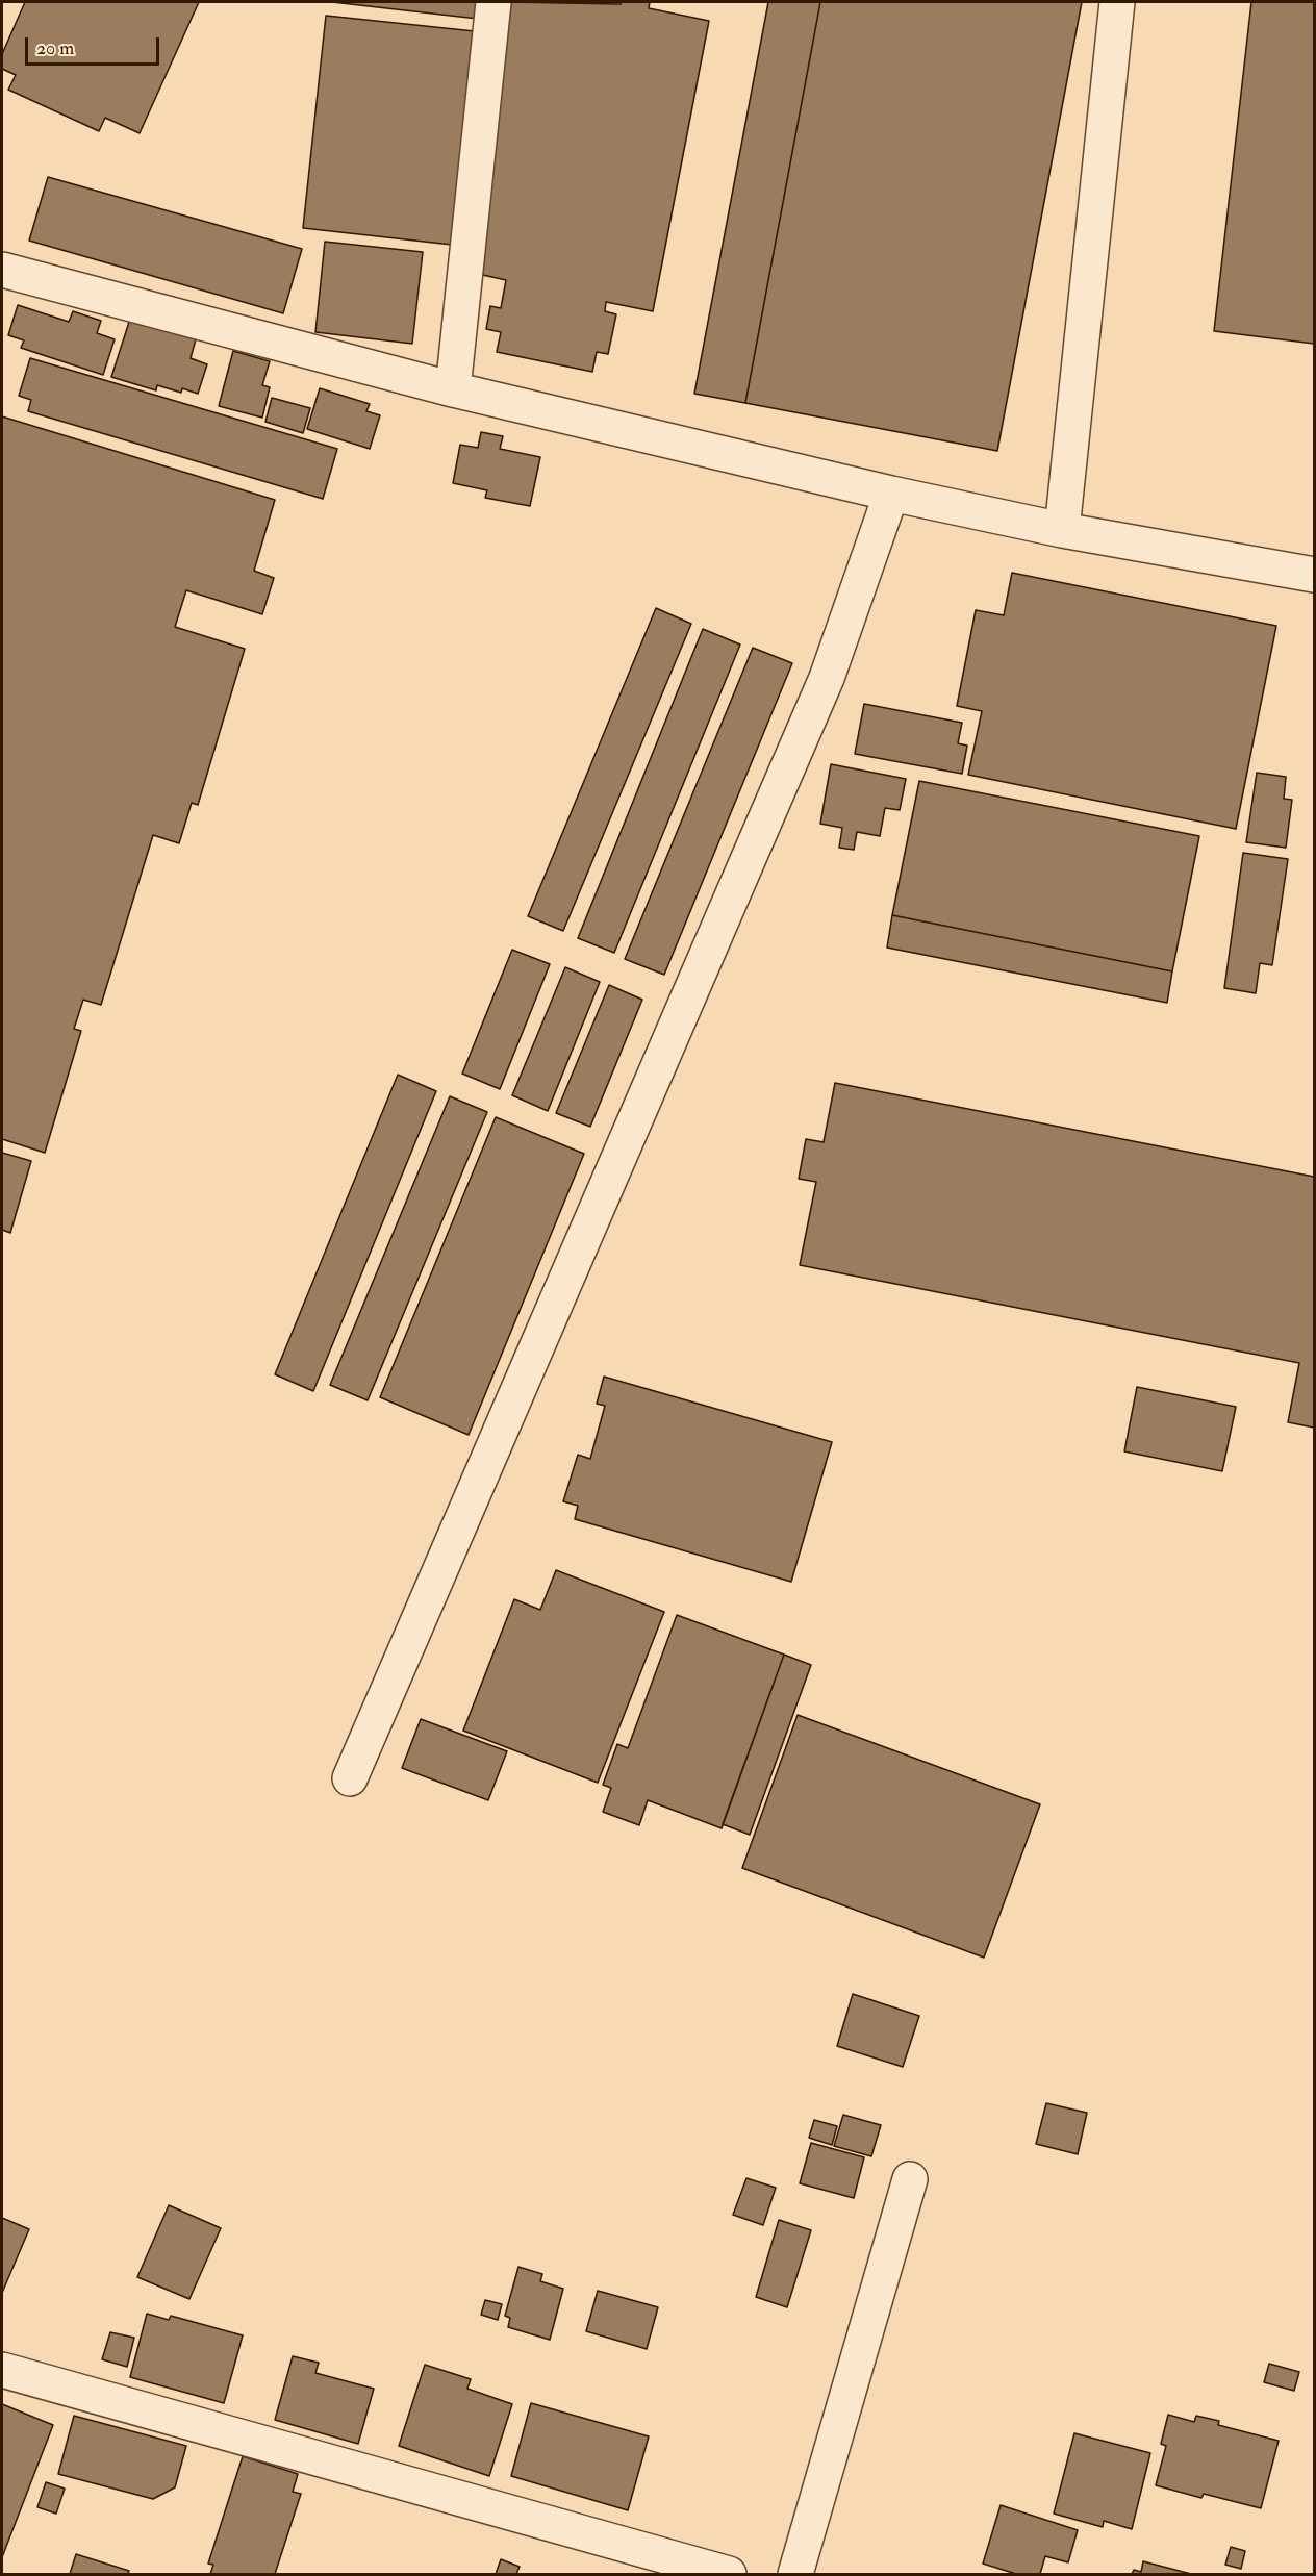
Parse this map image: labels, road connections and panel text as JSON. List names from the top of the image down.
{
  "scale_bar": "20 m"
}
